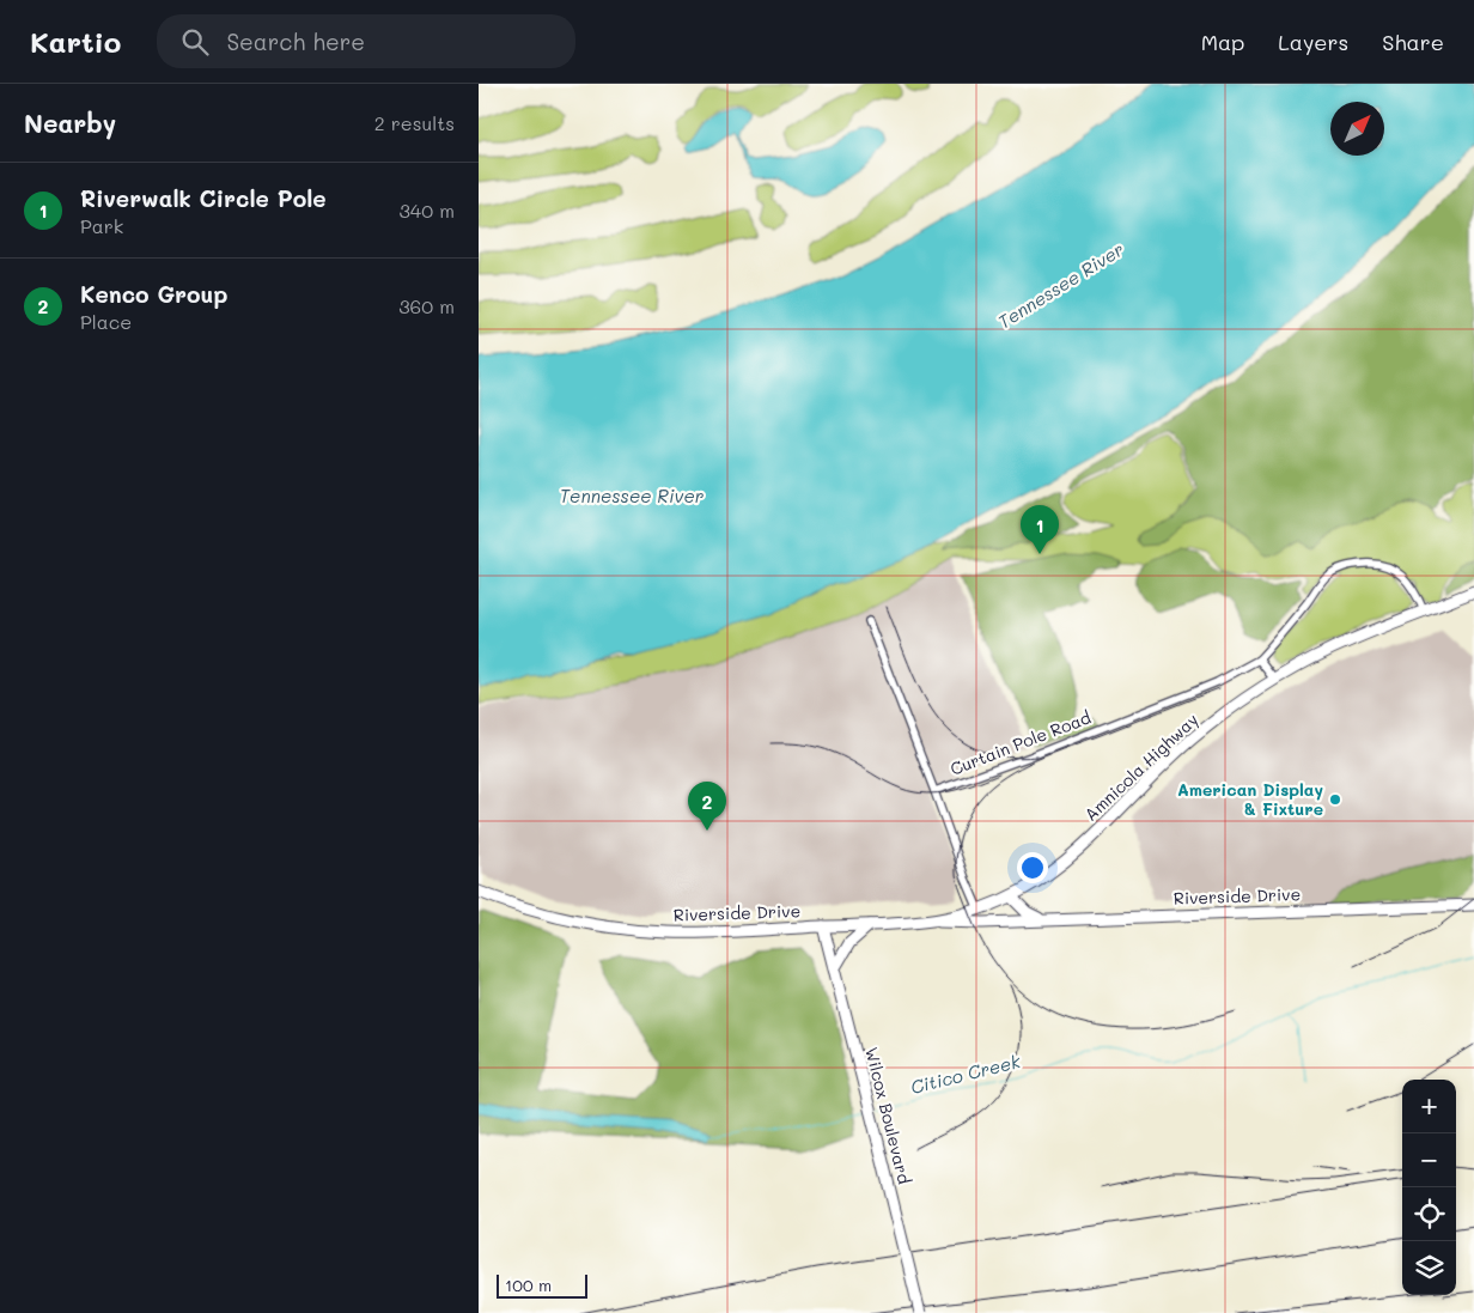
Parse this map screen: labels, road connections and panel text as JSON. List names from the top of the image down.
{
  "streets": {
    "main road": ["Amnicola Highway", "Riverside Drive", "Wilcox Boulevard"],
    "street": ["Curtain Pole Road"]
  },
  "crossings": [
    ["Curtain Pole Road", "Amnicola Highway"],
    ["Amnicola Highway", "Riverside Drive"],
    ["Riverside Drive", "Wilcox Boulevard"]
  ],
  "water": ["Tennessee River", "Citico Creek"],
  "places": ["American Display & Fixture"],
  "scale_bar": "100 m",
  "north": "top right",
  "page": {
    "header": "Kartio",
    "search": "Search here",
    "nav": ["Map", "Layers", "Share"],
    "heading": ["Nearby", "2 results"],
    "list": [
      {
        "mark": "1",
        "name": "Riverwalk Circle Pole",
        "note": "Park",
        "value": "340 m"
      },
      {
        "mark": "2",
        "name": "Kenco Group",
        "note": "Place",
        "value": "360 m"
      }
    ],
    "pins": ["1", "2"],
    "map_buttons": ["+", "−"],
    "scale": "100 m"
  }
}
